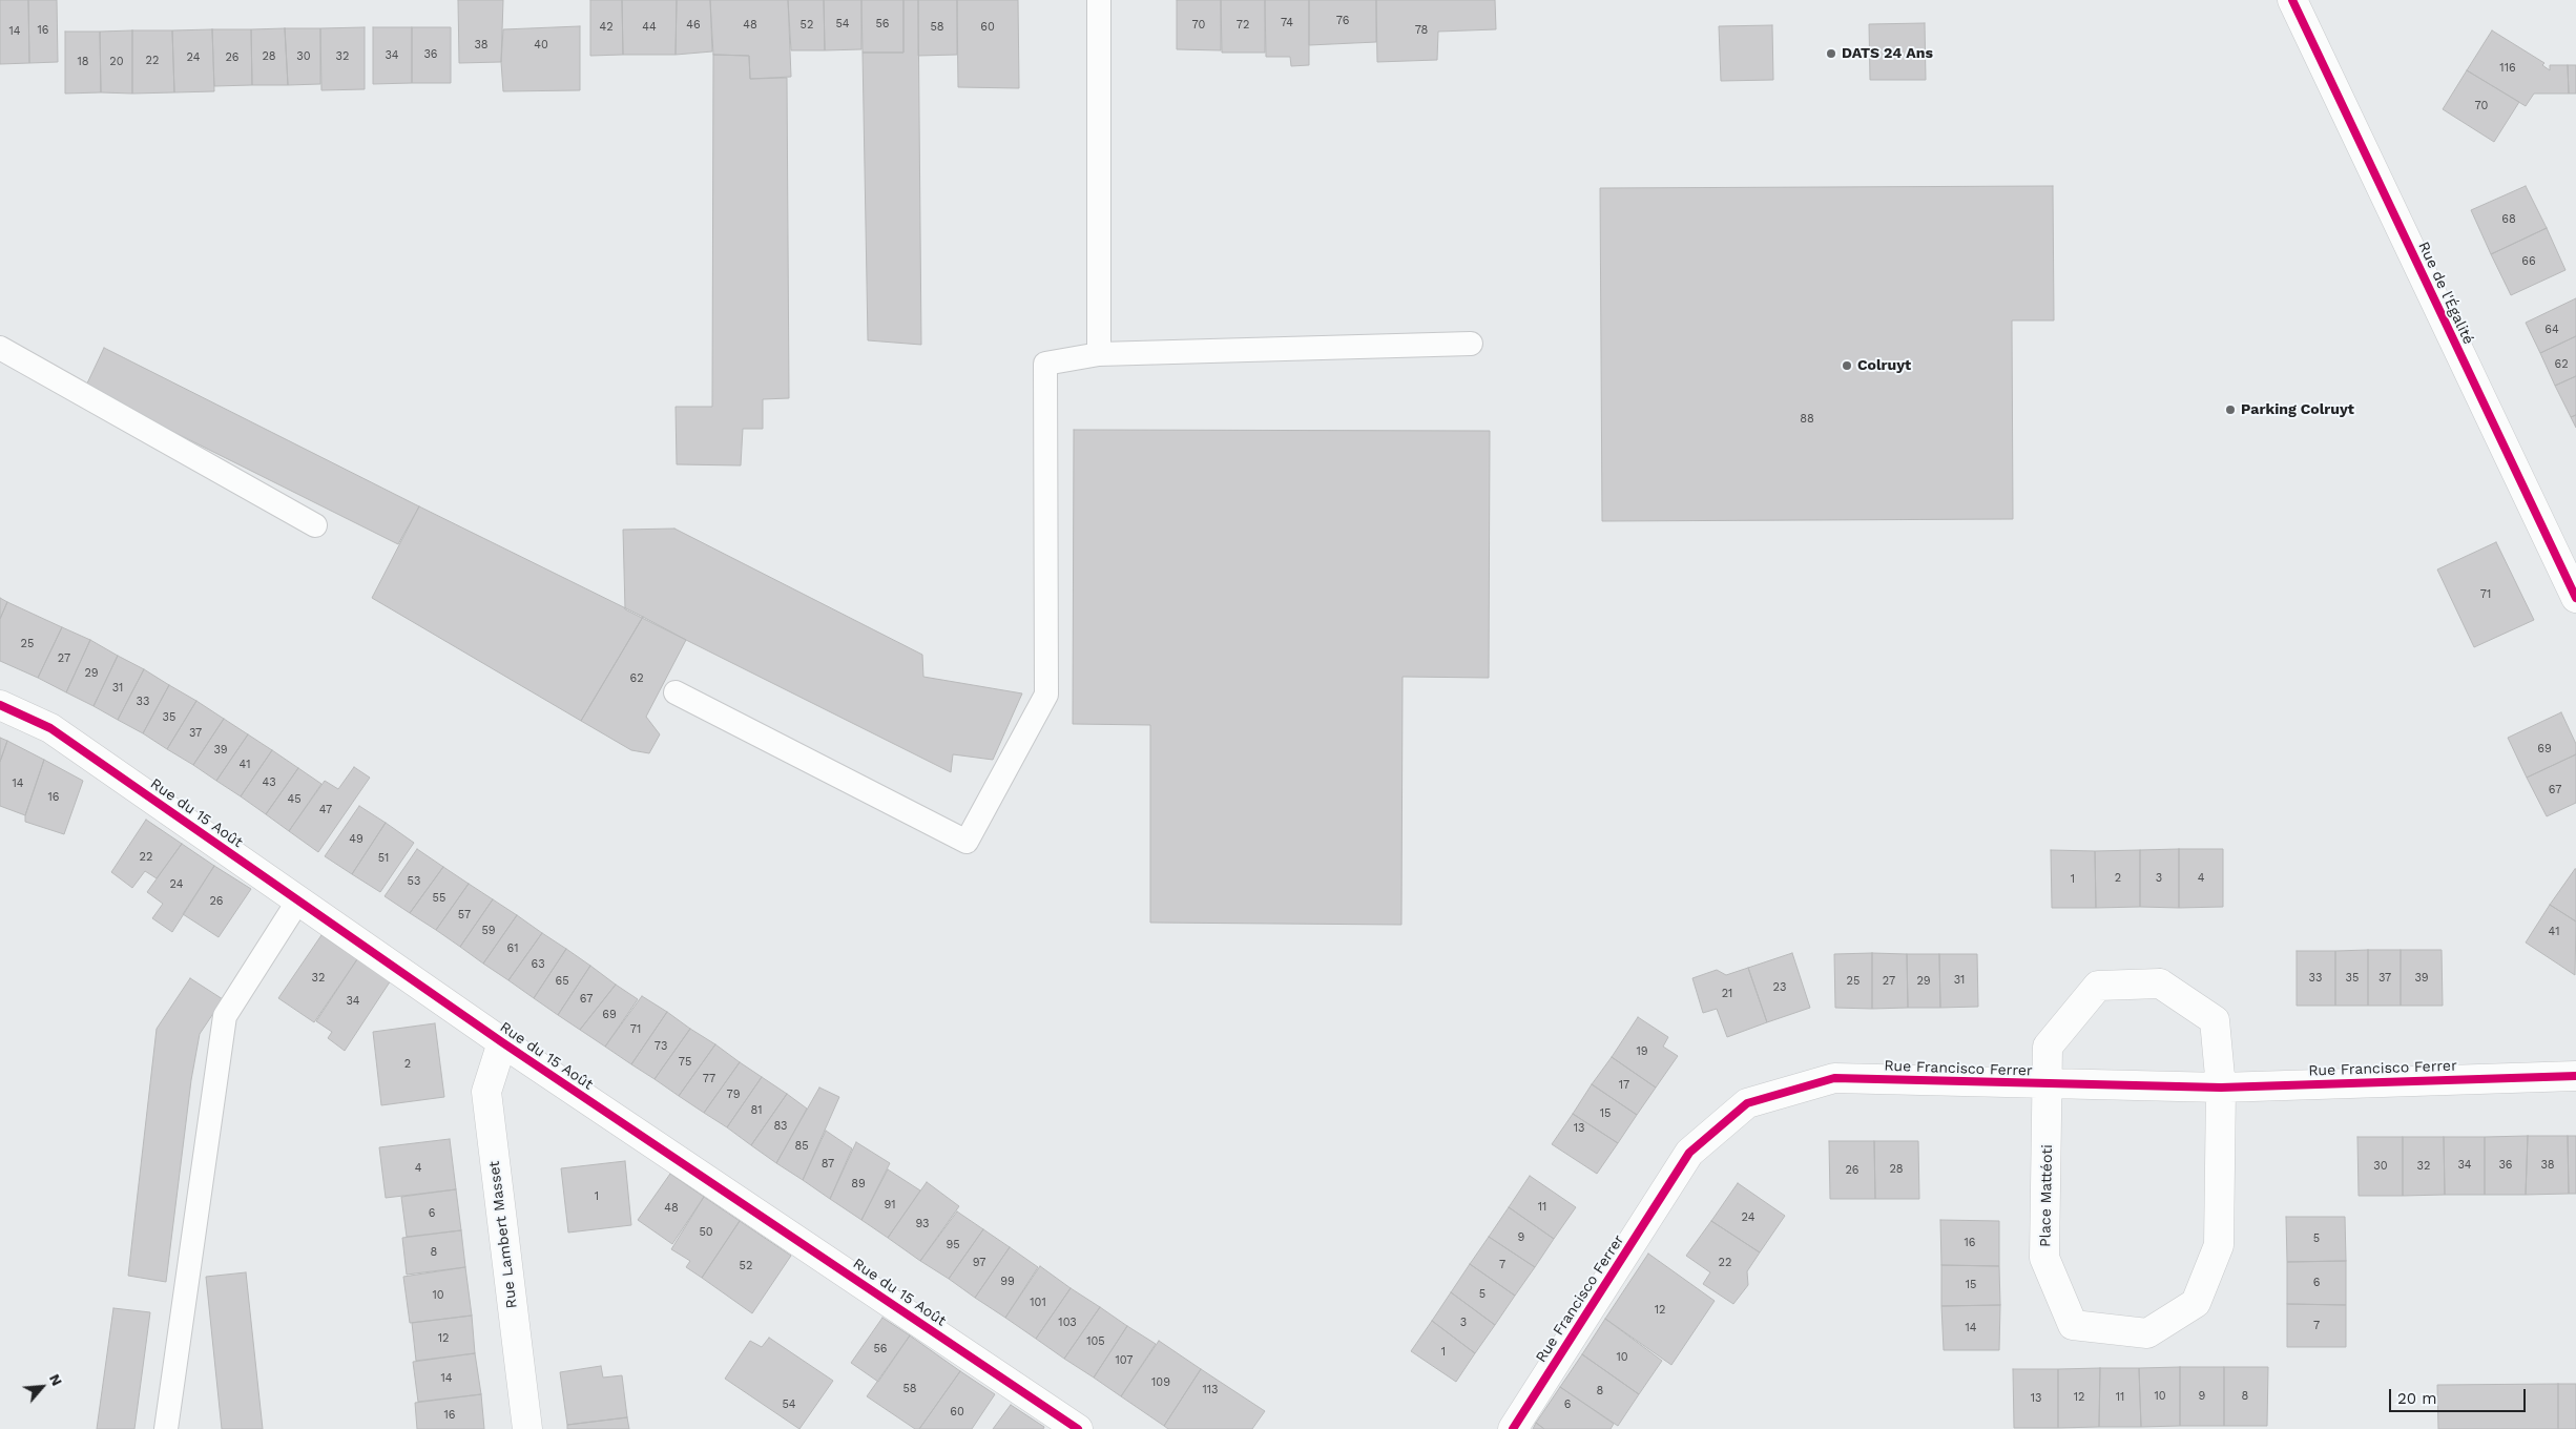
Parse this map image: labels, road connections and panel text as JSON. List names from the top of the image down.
{
  "streets": {
    "street": [
      "Rue de l'Égalité",
      "Rue du 15 Août",
      "Rue Francisco Ferrer",
      "Place Mattéoti",
      "Rue Lambert Masset"
    ]
  },
  "crossings": [
    ["Rue du 15 Août", "Rue Lambert Masset"],
    ["Rue Francisco Ferrer", "Place Mattéoti"]
  ],
  "places": ["DATS 24 Ans", "Colruyt", "Parking Colruyt"],
  "house_numbers": [
    "76",
    "74",
    "54",
    "56",
    "46",
    "48",
    "52",
    "70",
    "72",
    "42",
    "44",
    "58",
    "60",
    "16",
    "78",
    "14",
    "38",
    "40",
    "36",
    "34",
    "28",
    "30",
    "32",
    "24",
    "26",
    "22",
    "18",
    "20",
    "116",
    "70",
    "68",
    "66",
    "64",
    "62",
    "88",
    "71",
    "25",
    "27",
    "29",
    "62",
    "31",
    "33",
    "35",
    "37",
    "69",
    "39",
    "41",
    "43",
    "14",
    "67",
    "16",
    "45",
    "47",
    "49",
    "22",
    "51",
    "2",
    "3",
    "4",
    "1",
    "53",
    "24",
    "55",
    "26",
    "57",
    "59",
    "41",
    "61",
    "63",
    "32",
    "33",
    "35",
    "37",
    "39",
    "31",
    "65",
    "25",
    "27",
    "29",
    "23",
    "21",
    "67",
    "34",
    "69",
    "71",
    "73",
    "19",
    "75",
    "2",
    "77",
    "17",
    "79",
    "81",
    "15",
    "83",
    "13",
    "85",
    "87",
    "34",
    "36",
    "38",
    "30",
    "32",
    "4",
    "28",
    "26",
    "89",
    "1",
    "91",
    "11",
    "48",
    "6",
    "24",
    "93",
    "50",
    "9",
    "5",
    "16",
    "95",
    "8",
    "97",
    "22",
    "7",
    "52",
    "99",
    "6",
    "15",
    "5",
    "10",
    "101",
    "12",
    "103",
    "3",
    "7",
    "14",
    "12",
    "105",
    "56",
    "1",
    "10",
    "107",
    "14",
    "109",
    "58",
    "113",
    "8",
    "10",
    "9",
    "8",
    "12",
    "11",
    "13",
    "54",
    "6",
    "60",
    "16"
  ],
  "scale_bar": "20 m",
  "north": "top right"
}
